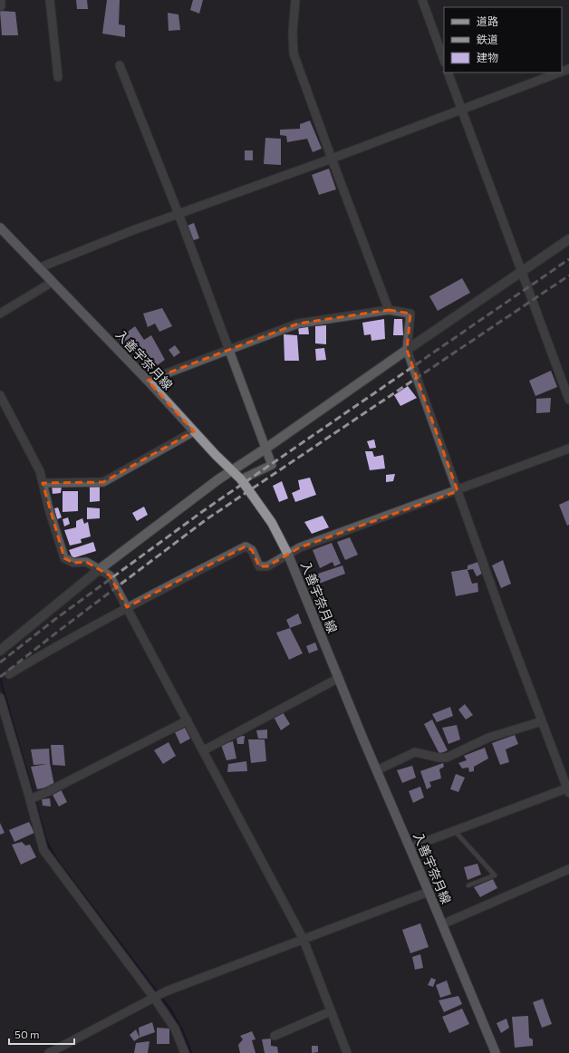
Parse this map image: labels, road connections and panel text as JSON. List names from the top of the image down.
{
  "streets": {
    "main road": ["入善宇奈月線"]
  },
  "legend": ["道路", "鉄道", "建物"],
  "scale_bar": "50 m"
}
